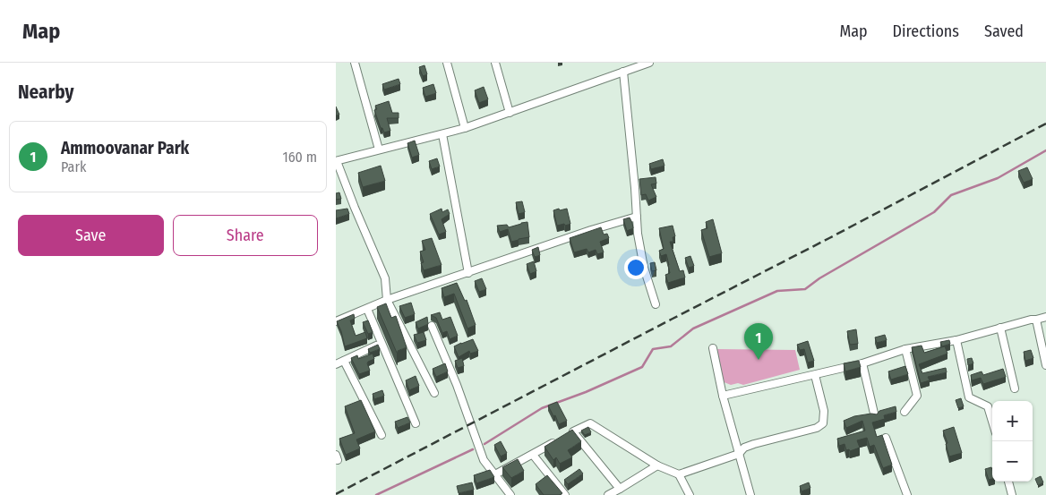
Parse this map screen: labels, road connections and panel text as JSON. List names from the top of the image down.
{
  "page": {
    "header": "Map",
    "nav": ["Map", "Directions", "Saved"],
    "heading": "Nearby",
    "list": [
      {
        "mark": "1",
        "name": "Ammoovanar Park",
        "note": "Park",
        "value": "160 m"
      }
    ],
    "buttons": ["Save", "Share"],
    "pins": "1",
    "map_buttons": ["+", "−"]
  }
}
